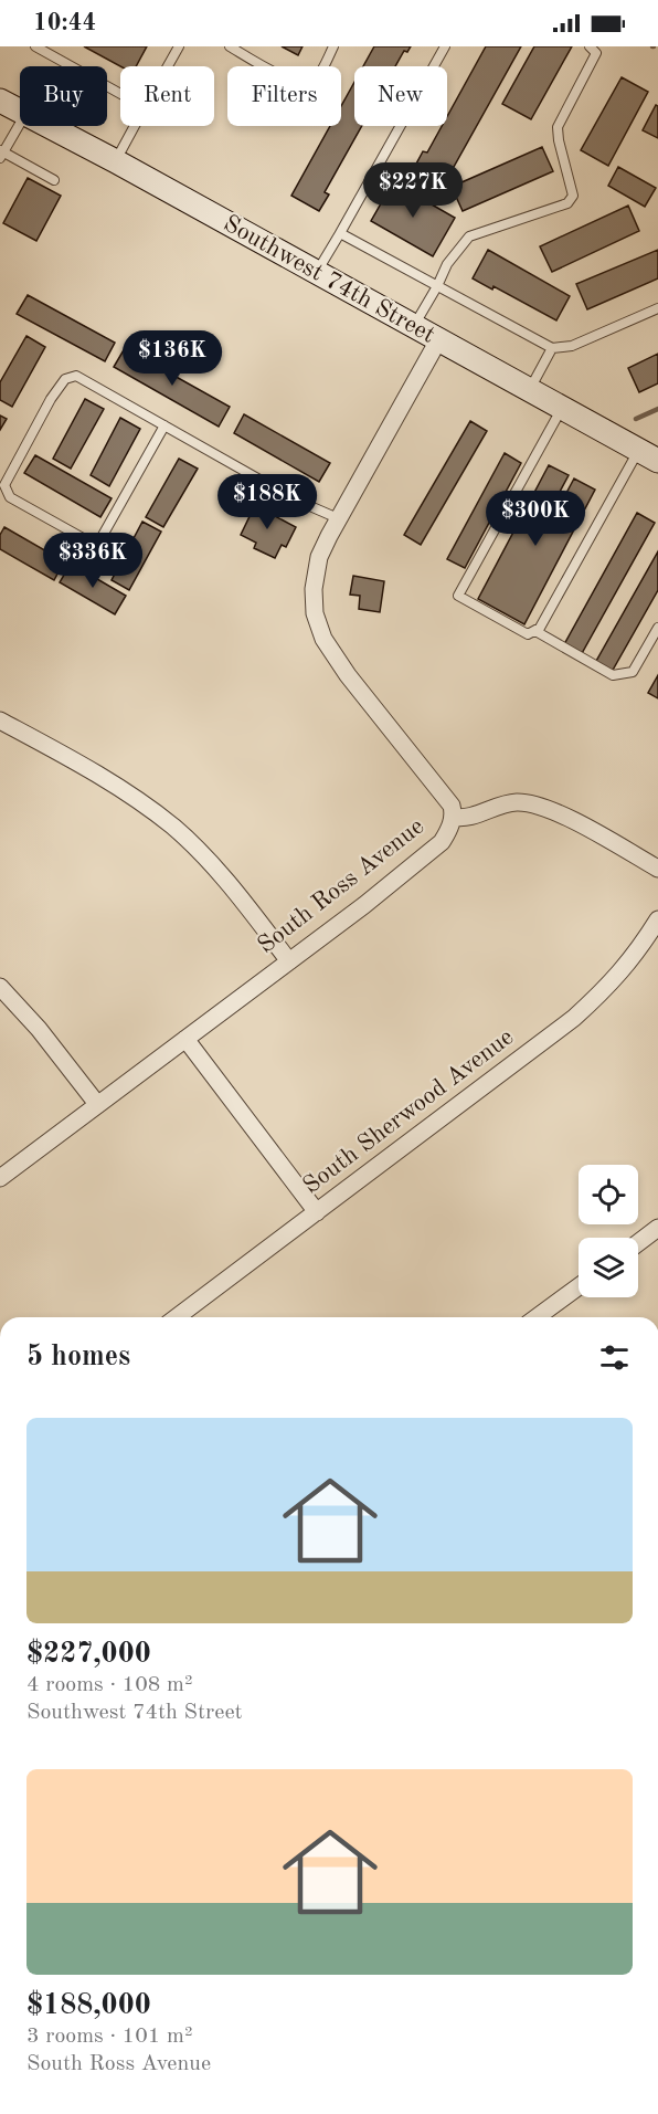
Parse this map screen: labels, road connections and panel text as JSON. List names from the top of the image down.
{
  "streets": {
    "main road": ["Southwest 74th Street"],
    "street": ["South Ross Avenue", "South Sherwood Avenue"]
  },
  "crossings": [
    ["Southwest 74th Street", "South Ross Avenue"]
  ],
  "page": {
    "status": "10:44",
    "chip": [
      "Buy",
      "Rent",
      "Filters",
      "New"
    ],
    "price": [
      "$227K",
      "$136K",
      "$188K",
      "$300K",
      "$336K"
    ],
    "heading": "5 homes",
    "list": [
      {
        "name": "$227,000",
        "note": "4 rooms · 108 m² · Southwest 74th Street"
      },
      {
        "name": "$188,000",
        "note": "3 rooms · 101 m² · South Ross Avenue"
      }
    ]
  }
}
